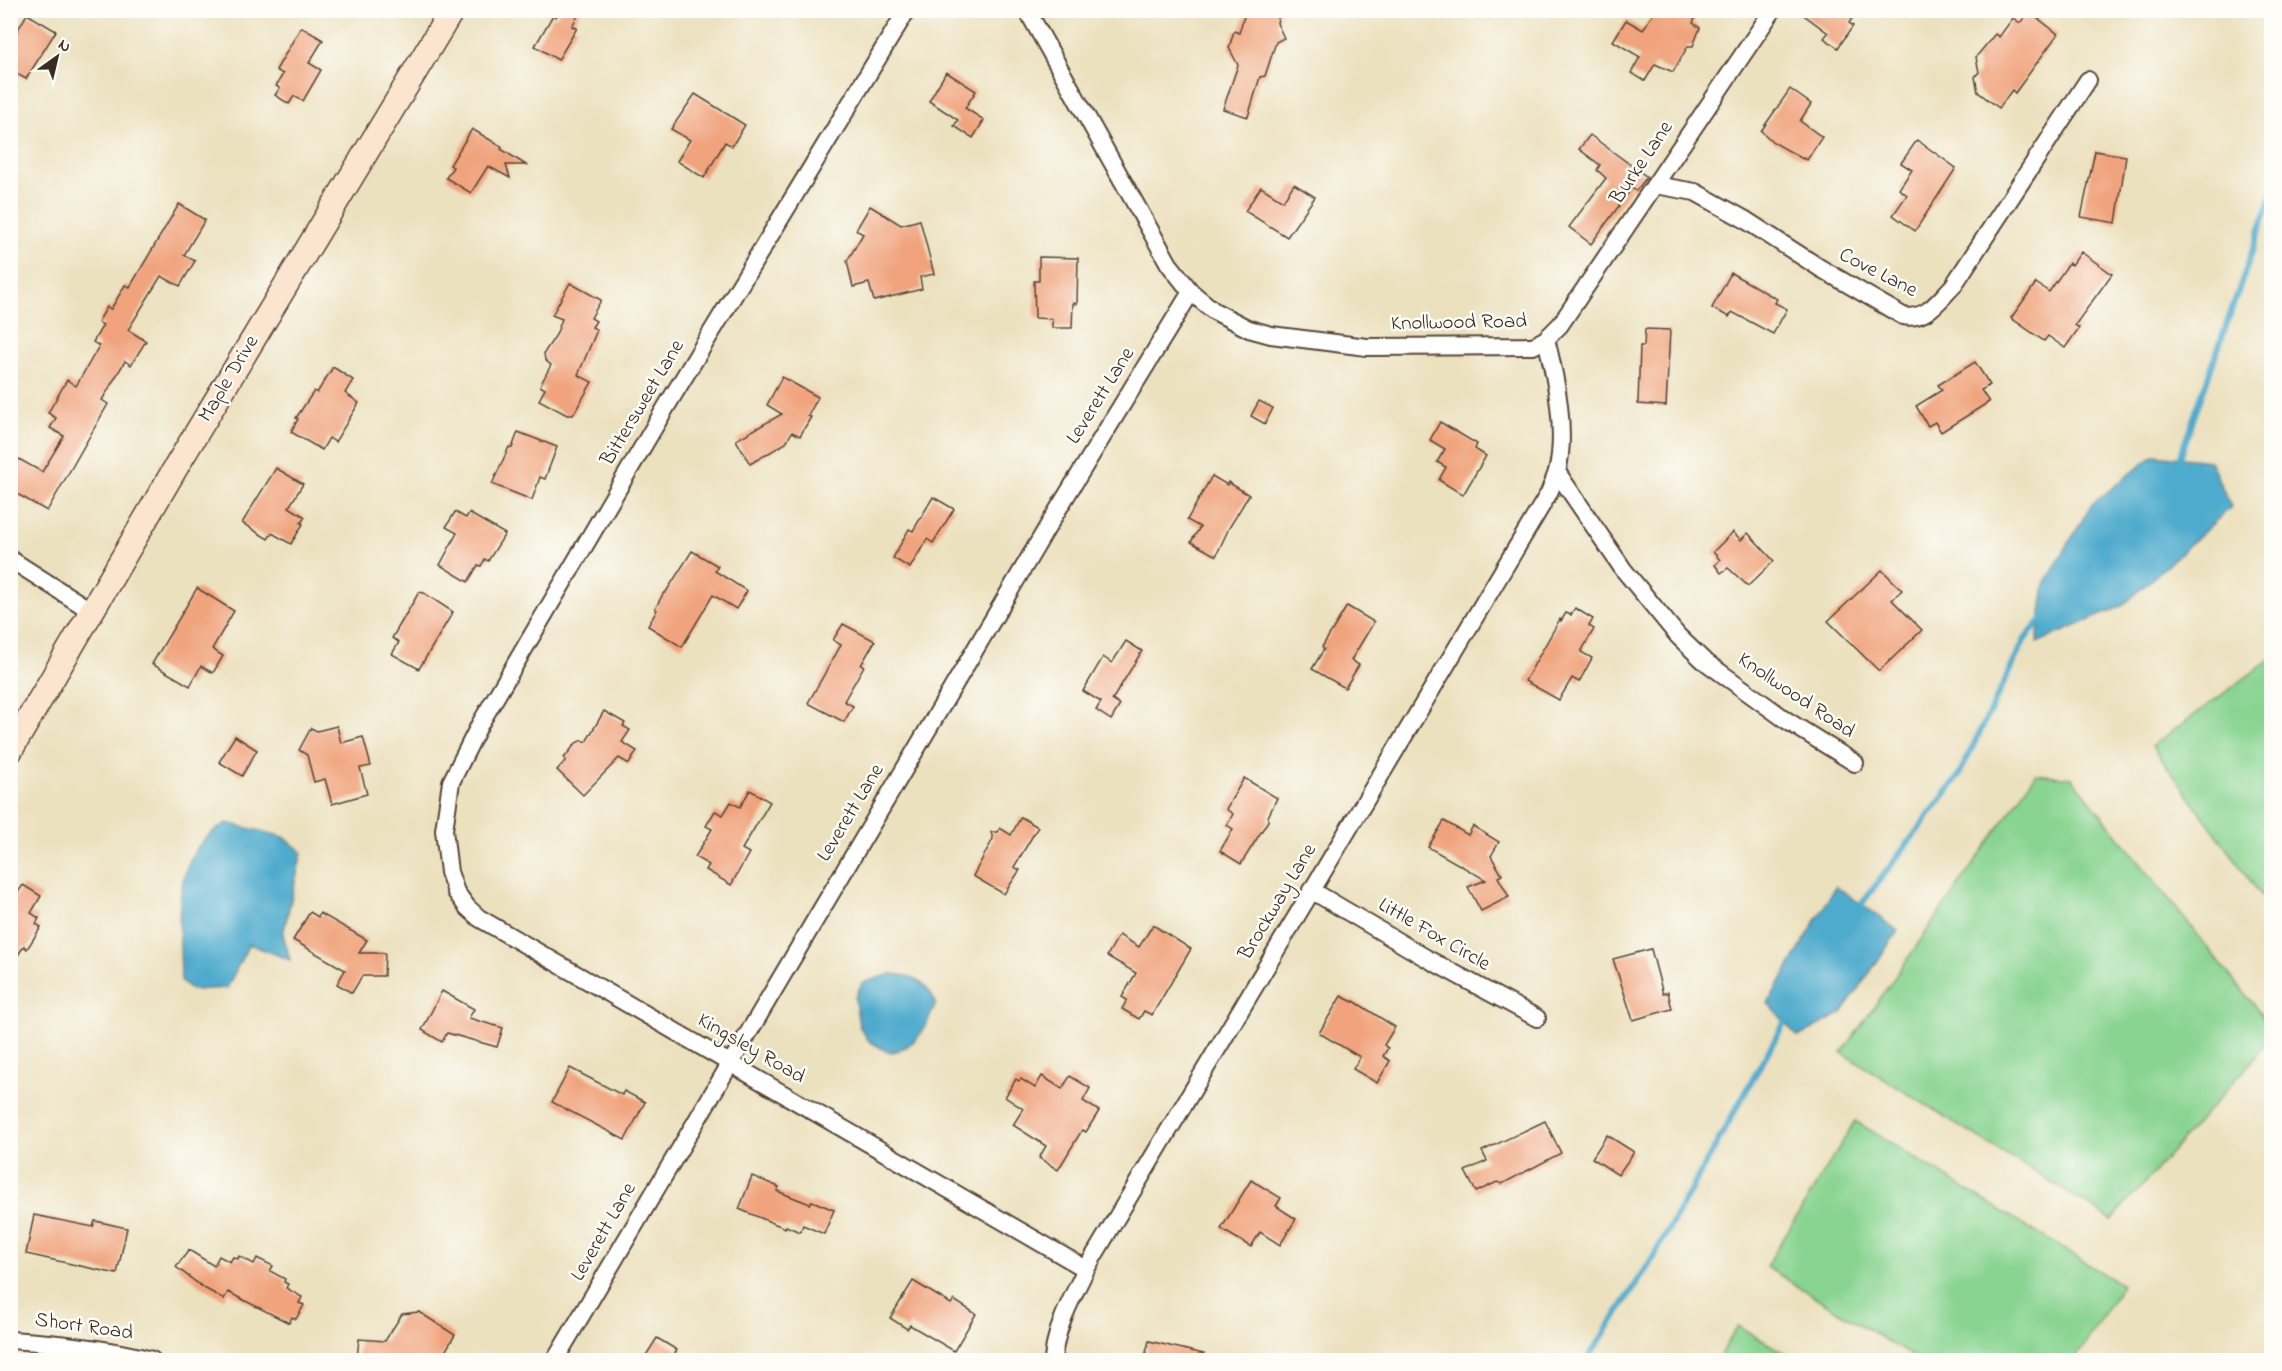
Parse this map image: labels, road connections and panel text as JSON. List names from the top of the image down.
{
  "streets": {
    "street": [
      "Burke Lane",
      "Cove Lane",
      "Knollwood Road",
      "Maple Drive",
      "Leverett Lane",
      "Bittersweet Lane",
      "Brockway Lane",
      "Little Fox Circle",
      "Kingsley Road",
      "Short Road"
    ]
  },
  "crossings": [
    ["Burke Lane", "Cove Lane"],
    ["Burke Lane", "Knollwood Road"],
    ["Knollwood Road", "Leverett Lane"],
    ["Knollwood Road", "Brockway Lane"],
    ["Leverett Lane", "Kingsley Road"],
    ["Bittersweet Lane", "Kingsley Road"],
    ["Brockway Lane", "Little Fox Circle"],
    ["Brockway Lane", "Kingsley Road"]
  ],
  "north": "top right"
}
